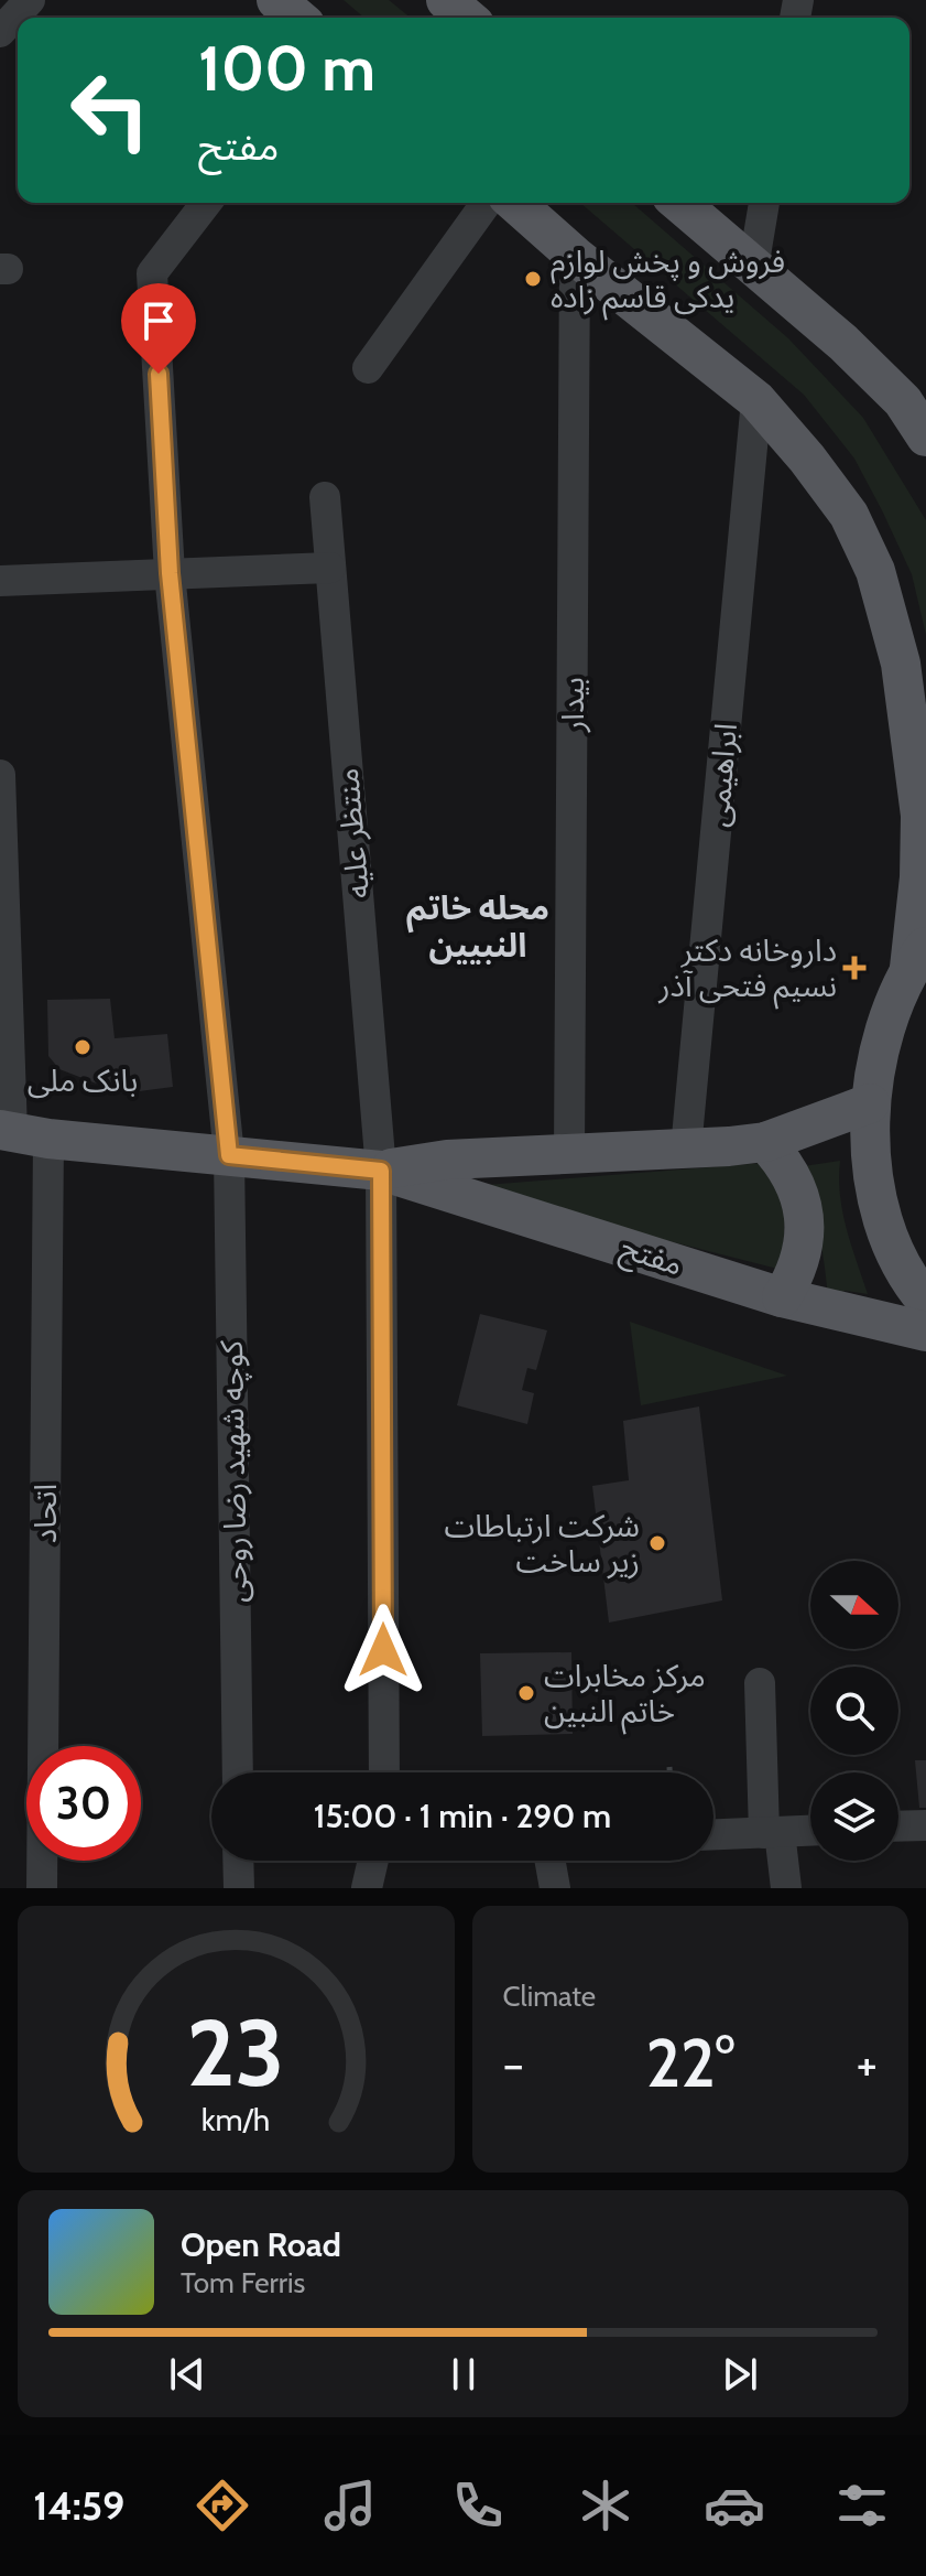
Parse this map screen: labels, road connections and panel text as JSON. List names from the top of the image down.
{
  "streets": {
    "main road": ["مفتح"],
    "street": [
      "بیدار",
      "ابراهیمی",
      "منتظر علیه",
      "کوچه شهید رضا روحی",
      "اتحاد"
    ]
  },
  "crossings": [
    ["بیدار", "مفتح"],
    ["ابراهیمی", "مفتح"],
    ["منتظر علیه", "مفتح"],
    ["مفتح", "کوچه شهید رضا روحی"],
    ["مفتح", "اتحاد"]
  ],
  "districts": ["محله خاتم النبیین"],
  "places": {
    "other": [
      "فروش و پخش لوازم یدکی قاسم زاده",
      "بانک ملی",
      "شرکت ارتباطات زیر ساخت",
      "مرکز مخابرات خاتم النبین"
    ],
    "health": ["داروخانه دکتر نسیم فتحی آذر"]
  },
  "north": "right",
  "page": {
    "turn": ["100 m", "مفتح"],
    "limit": "30",
    "trip": "15:00 · 1 min · 290 m",
    "tile": "Climate",
    "heat": ["−", "22°", "+"],
    "song": ["Open Road", "Tom Ferris"],
    "tabs": "14:59",
    "gauge": ["23", "km/h"]
  }
}
